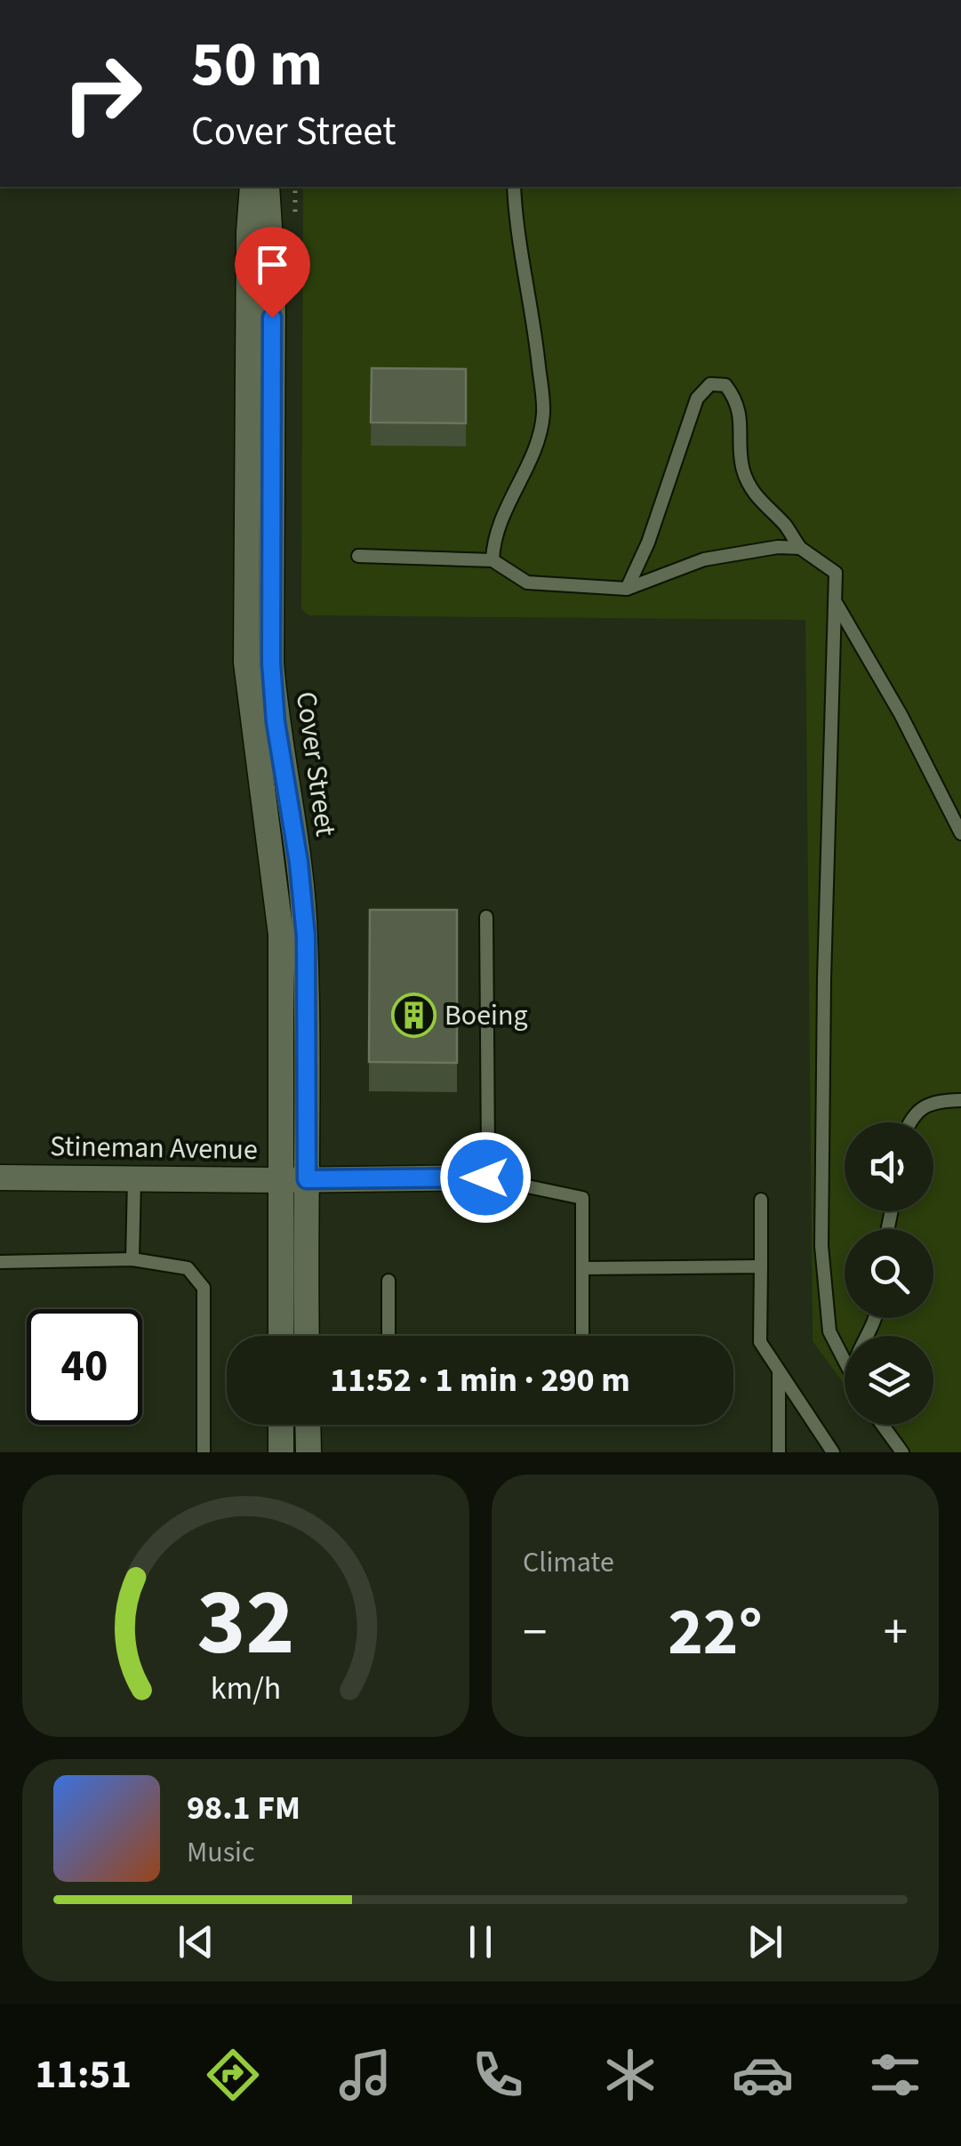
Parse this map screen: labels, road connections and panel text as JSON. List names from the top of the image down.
{
  "streets": {
    "street": ["Cover Street", "Stineman Avenue"]
  },
  "crossings": [
    ["Cover Street", "Stineman Avenue"]
  ],
  "places": {
    "building": ["Boeing"]
  },
  "page": {
    "turn": ["50 m", "Cover Street"],
    "limit": "40",
    "trip": "11:52 · 1 min · 290 m",
    "tile": "Climate",
    "heat": ["−", "22°", "+"],
    "song": ["98.1 FM", "Music"],
    "tabs": "11:51",
    "gauge": ["32", "km/h"]
  }
}
